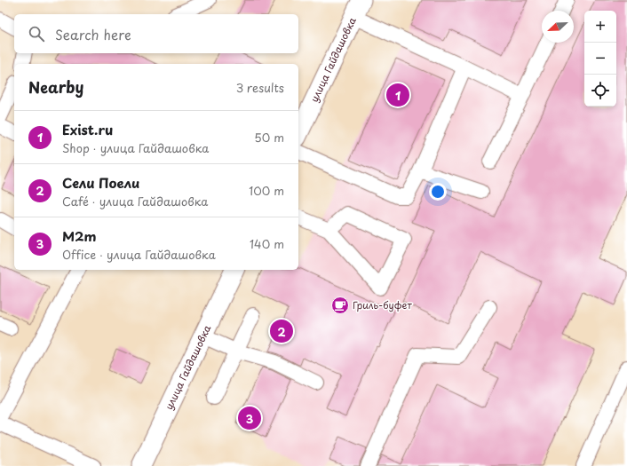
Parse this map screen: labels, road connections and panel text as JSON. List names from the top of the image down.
{
  "streets": {
    "main road": ["улица Гайдашовка"]
  },
  "places": {
    "cafe": ["Гриль-буфет"]
  },
  "north": "bottom left",
  "page": {
    "map_buttons": ["+", "−"],
    "search": "Search here",
    "heading": ["Nearby", "3 results"],
    "pins": ["1", "2", "3"],
    "list": [
      {
        "mark": "1",
        "name": "Exist.ru",
        "note": "Shop · улица Гайдашовка",
        "value": "50 m"
      },
      {
        "mark": "2",
        "name": "Сели Поели",
        "note": "Café · улица Гайдашовка",
        "value": "100 m"
      },
      {
        "mark": "3",
        "name": "М2m",
        "note": "Office · улица Гайдашовка",
        "value": "140 m"
      }
    ]
  }
}
